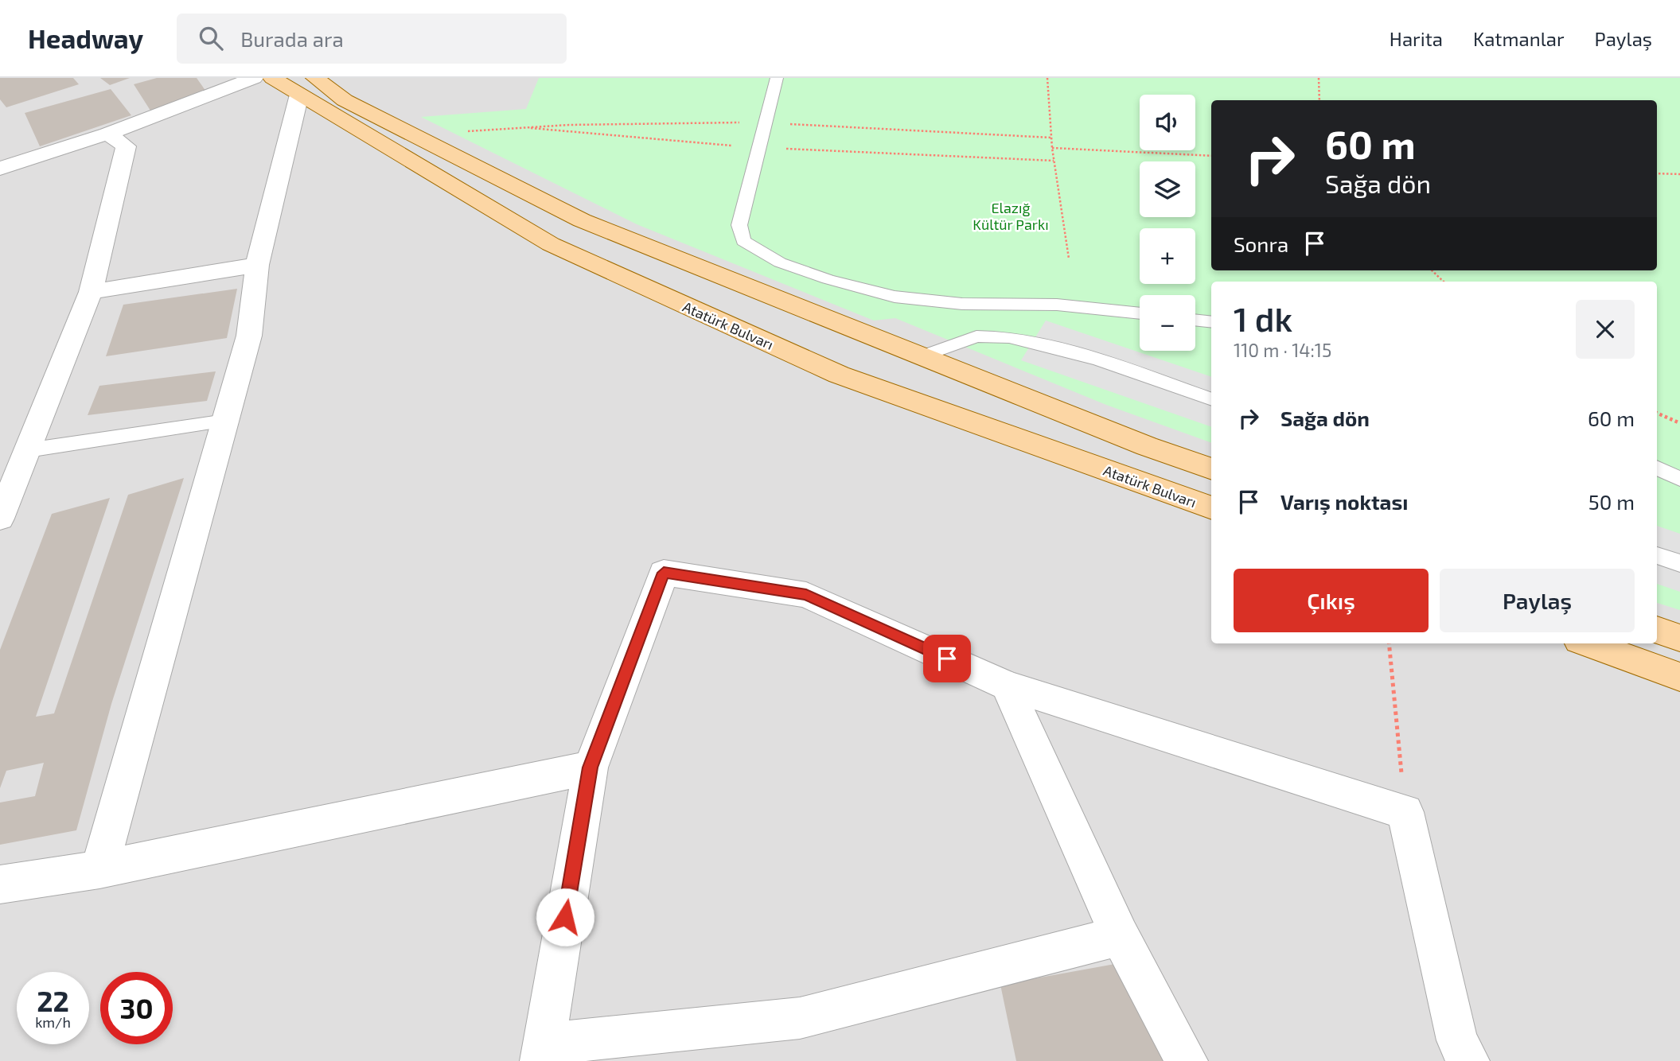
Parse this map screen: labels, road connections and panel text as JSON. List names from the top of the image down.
{
  "streets": {
    "main road": ["Atatürk Bulvarı"]
  },
  "parks": ["Elazığ Kültür Parkı"],
  "page": {
    "header": "Headway",
    "search": "Burada ara",
    "nav": ["Harita", "Katmanlar", "Paylaş"],
    "map_buttons": ["+", "−"],
    "turn": ["60 m", "Sağa dön"],
    "then": "Sonra",
    "heading": ["1 dk", "110 m · 14:15"],
    "list": [
      {
        "name": "Sağa dön",
        "value": "60 m"
      },
      {
        "name": "Varış noktası",
        "value": "50 m"
      }
    ],
    "buttons": ["Çıkış", "Paylaş"],
    "speed": "22 km/h",
    "limit": "30"
  }
}
